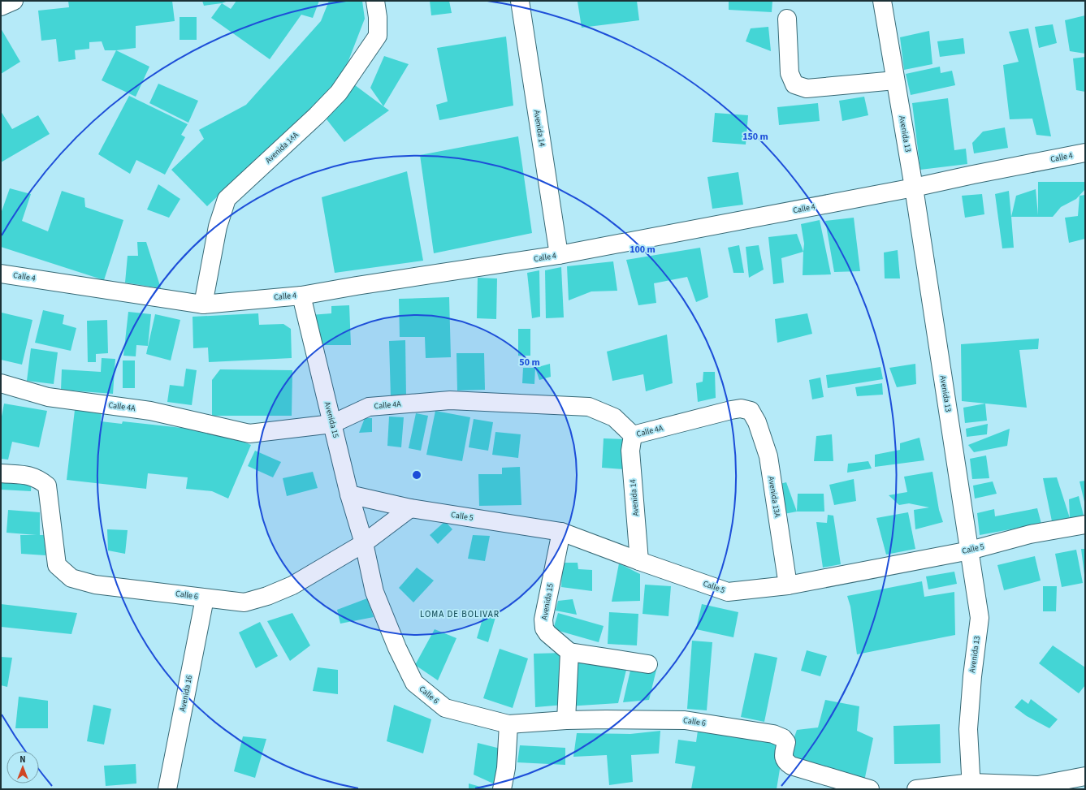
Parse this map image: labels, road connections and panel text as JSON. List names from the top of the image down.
{
  "streets": {
    "street": [
      "Avenida 14",
      "Avenida 13",
      "Avenida 14A",
      "Calle 4",
      "Calle 4A",
      "Avenida 15",
      "Avenida 13A",
      "Calle 5",
      "Calle 6",
      "Avenida 16"
    ]
  },
  "crossings": [
    ["Avenida 14", "Calle 4"],
    ["Avenida 14", "Calle 4A"],
    ["Avenida 14", "Calle 5"],
    ["Avenida 13", "Calle 4"],
    ["Avenida 13", "Calle 5"],
    ["Avenida 14A", "Calle 4"],
    ["Calle 4", "Avenida 15"],
    ["Calle 4A", "Avenida 15"],
    ["Calle 4A", "Avenida 13A"],
    ["Avenida 15", "Calle 5"],
    ["Avenida 15", "Calle 6"],
    ["Avenida 13A", "Calle 5"],
    ["Calle 6", "Avenida 16"]
  ],
  "districts": ["LOMA DE BOLIVAR"],
  "north": "top",
  "rings": ["150 m", "100 m", "50 m"]
}
